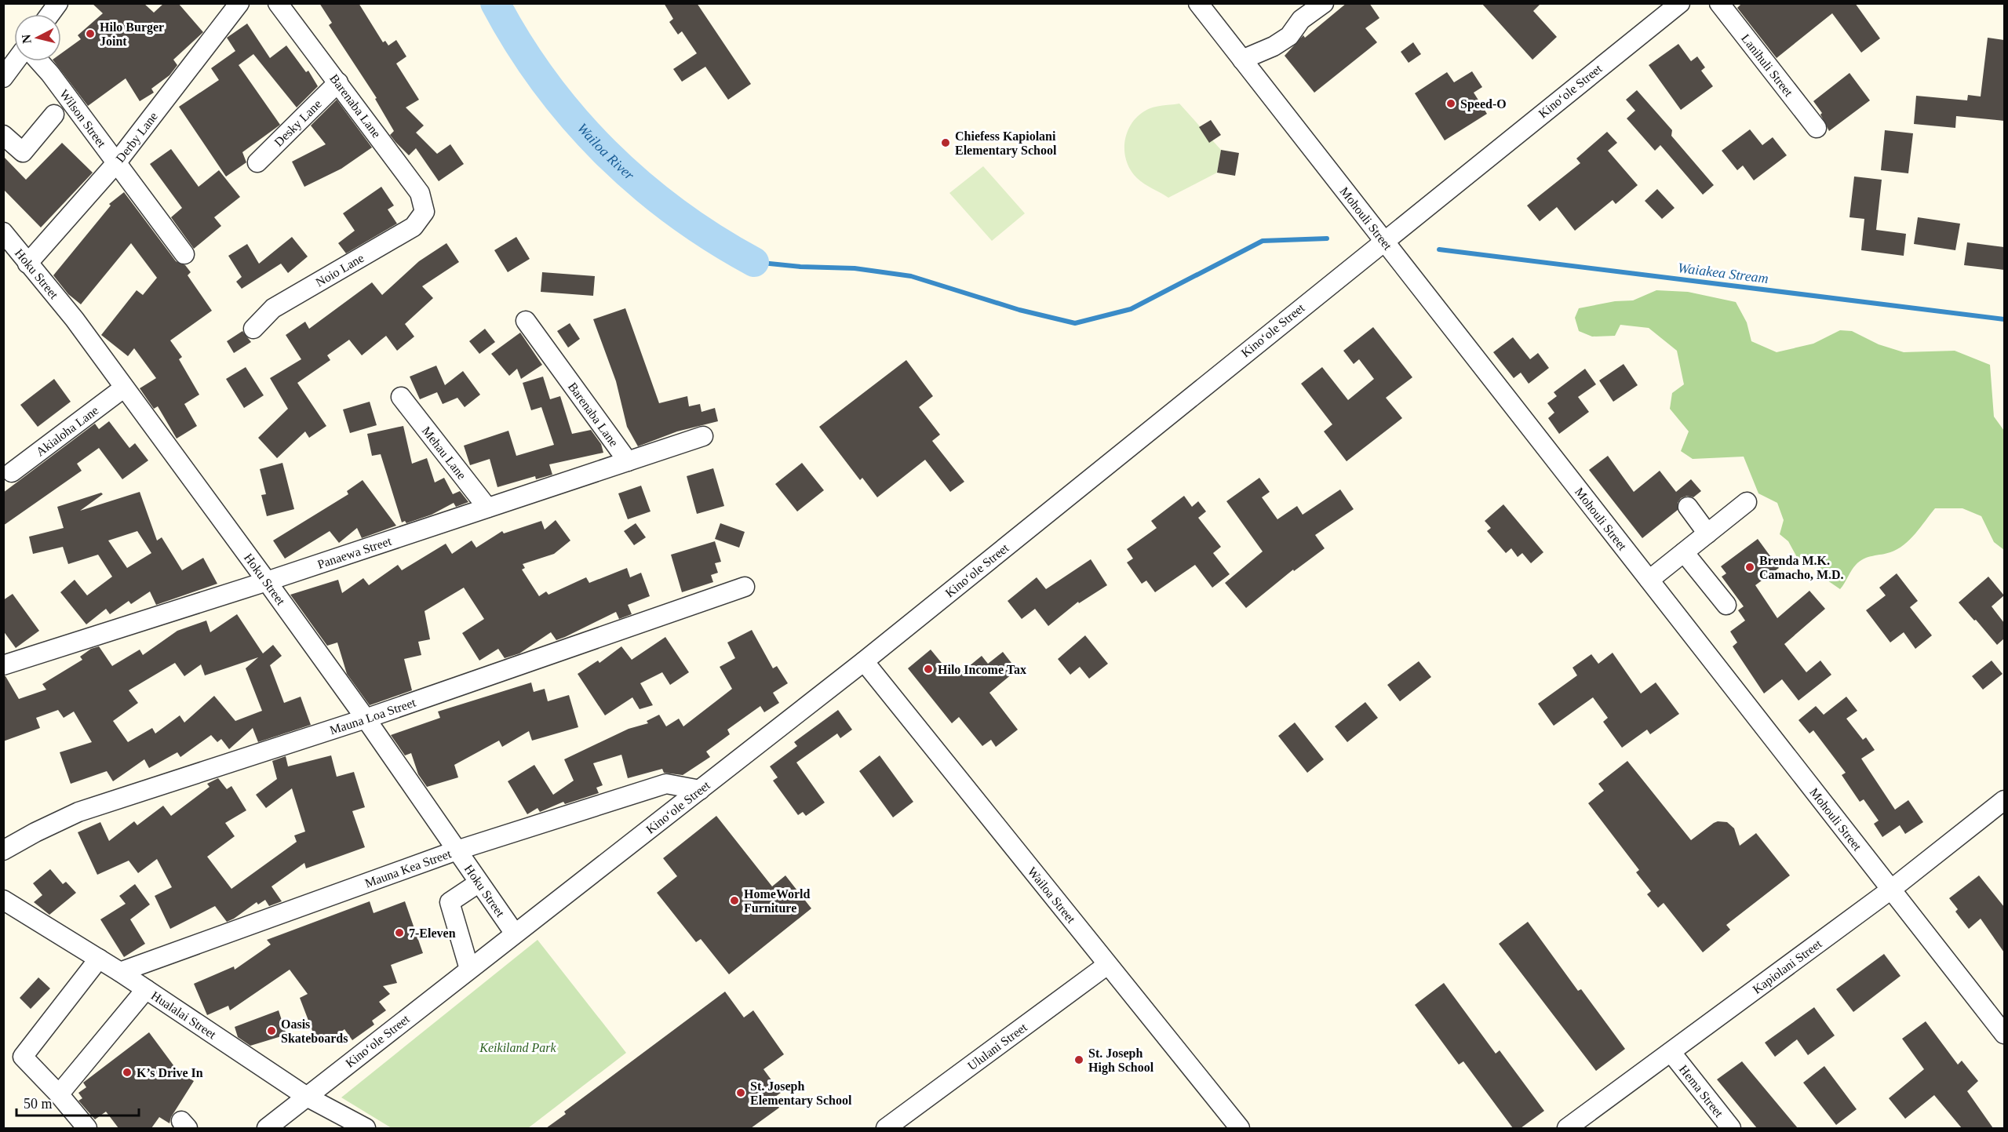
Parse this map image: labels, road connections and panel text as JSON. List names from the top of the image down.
{
  "streets": {
    "street": [
      "Lanihuli Street",
      "Kinoʻole Street",
      "Barenaba Lane",
      "Wilson Street",
      "Desky Lane",
      "Derby Lane",
      "Mohouli Street",
      "Noio Lane",
      "Hoku Street",
      "Akialoha Lane",
      "Mehau Lane",
      "Panaewa Street",
      "Mauna Loa Street",
      "Mauna Kea Street",
      "Wailoa Street",
      "Kapiolani Street",
      "Hualalai Street",
      "Ululani Street",
      "Hema Street"
    ]
  },
  "crossings": [
    ["Kinoʻole Street", "Mohouli Street"],
    ["Kinoʻole Street", "Hoku Street"],
    ["Kinoʻole Street", "Mauna Kea Street"],
    ["Kinoʻole Street", "Wailoa Street"],
    ["Kinoʻole Street", "Hualalai Street"],
    ["Barenaba Lane", "Desky Lane"],
    ["Barenaba Lane", "Noio Lane"],
    ["Barenaba Lane", "Panaewa Street"],
    ["Wilson Street", "Derby Lane"],
    ["Derby Lane", "Hoku Street"],
    ["Mohouli Street", "Kapiolani Street"],
    ["Hoku Street", "Akialoha Lane"],
    ["Hoku Street", "Panaewa Street"],
    ["Hoku Street", "Mauna Loa Street"],
    ["Hoku Street", "Mauna Kea Street"],
    ["Mehau Lane", "Panaewa Street"],
    ["Mauna Kea Street", "Hualalai Street"],
    ["Wailoa Street", "Ululani Street"],
    ["Kapiolani Street", "Hema Street"]
  ],
  "water": ["Wailoa River", "Waiakea Stream"],
  "parks": ["Keikiland Park"],
  "places": [
    "Hilo Burger Joint",
    "Speed-O",
    "Chiefess Kapiolani Elementary School",
    "Brenda M.K. Camacho, M.D.",
    "Hilo Income Tax",
    "HomeWorld Furniture",
    "7-Eleven",
    "Oasis Skateboards",
    "St. Joseph High School",
    "K’s Drive In",
    "St. Joseph Elementary School"
  ],
  "scale_bar": "50 m",
  "north": "left"
}
